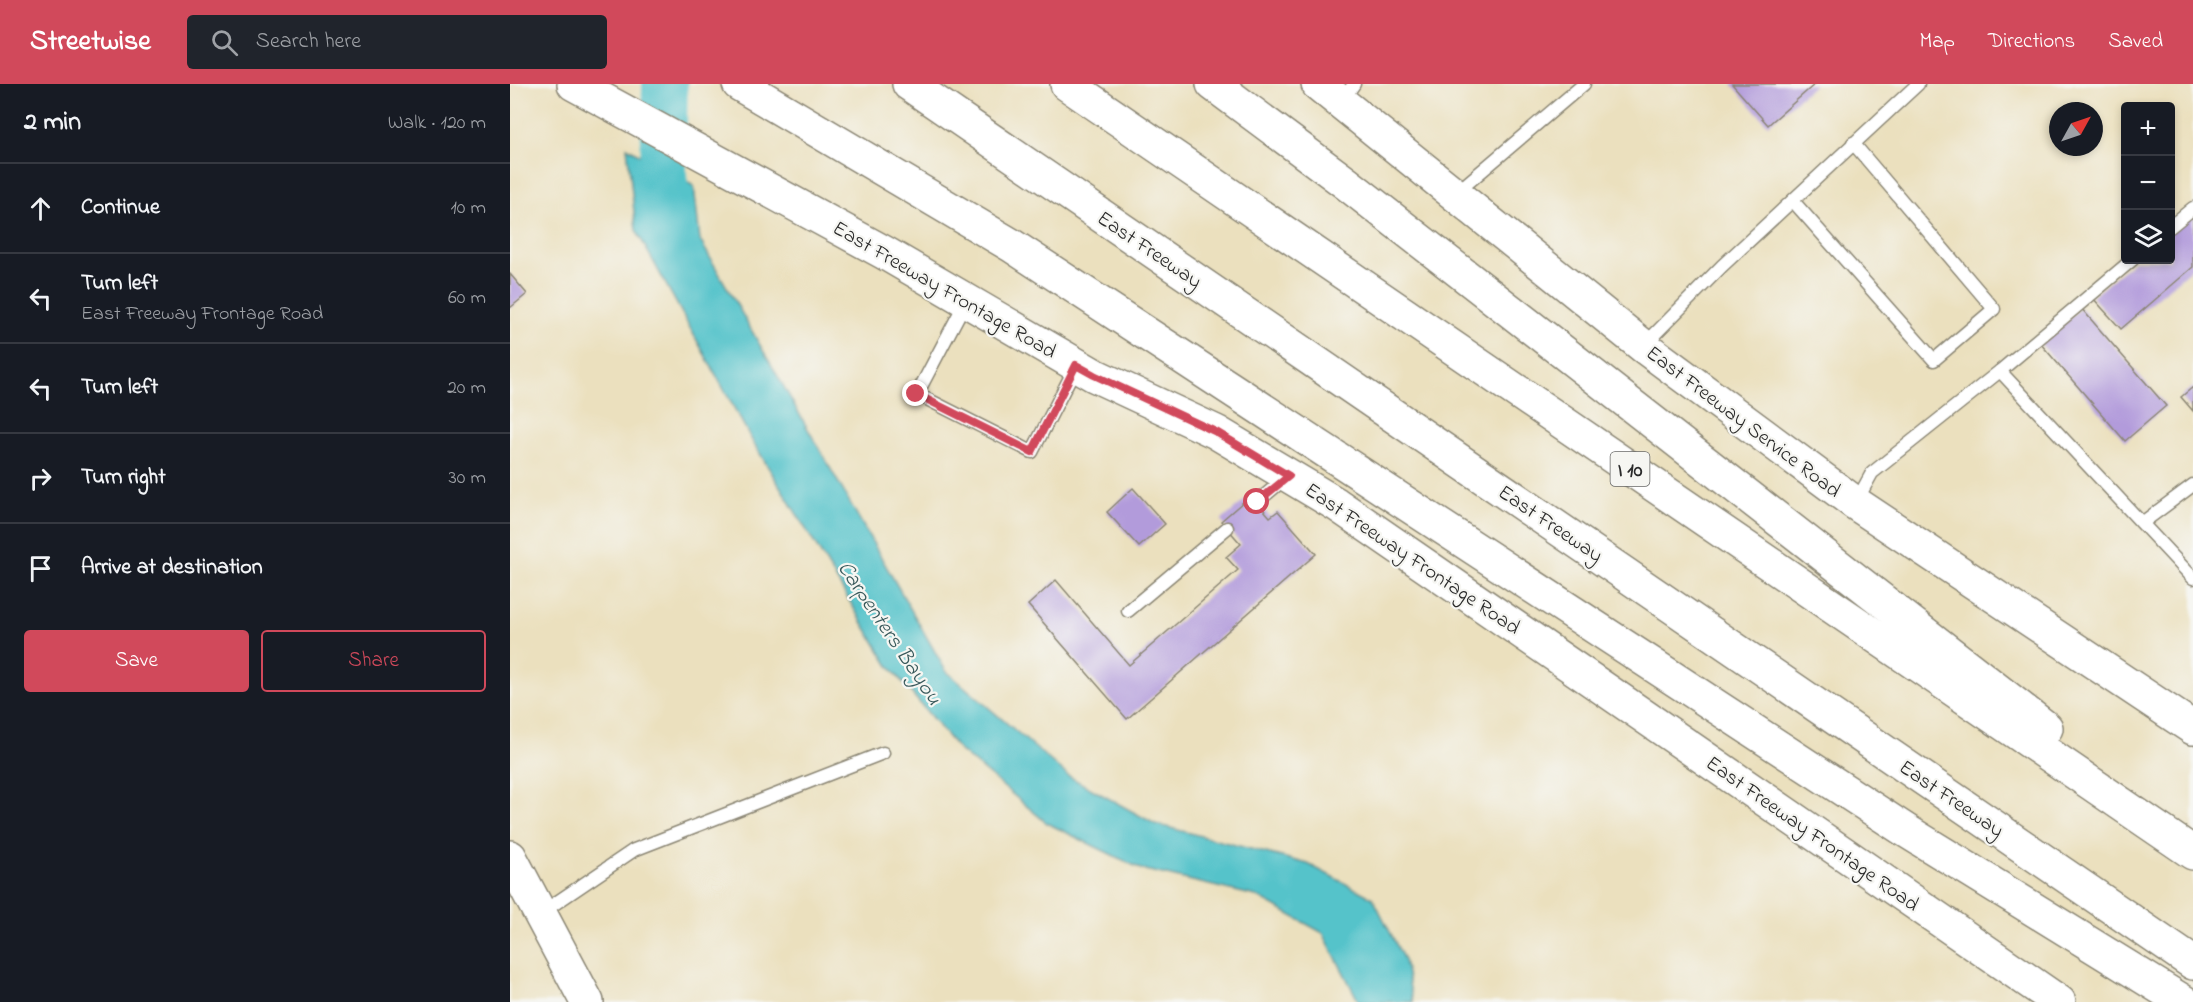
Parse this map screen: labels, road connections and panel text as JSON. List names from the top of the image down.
{
  "streets": {
    "main road": [
      "East Freeway",
      "East Freeway Frontage Road",
      "East Freeway Service Road",
      "I 10"
    ]
  },
  "water": ["Carpenters Bayou"],
  "north": "top right",
  "page": {
    "header": "Streetwise",
    "search": "Search here",
    "nav": ["Map", "Directions", "Saved"],
    "heading": ["2 min", "Walk · 120 m"],
    "map_buttons": ["+", "−"],
    "list": [
      ["Continue", "10 m"],
      ["Turn left", "East Freeway Frontage Road", "60 m"],
      ["Turn left", "20 m"],
      ["Turn right", "30 m"],
      "Arrive at destination"
    ],
    "buttons": ["Save", "Share"]
  }
}
